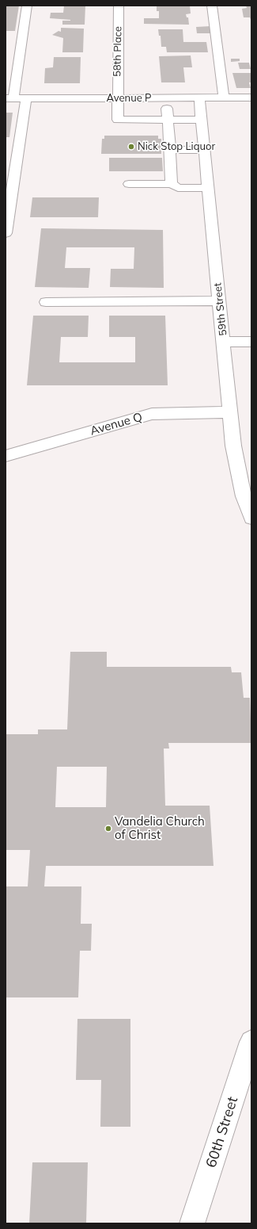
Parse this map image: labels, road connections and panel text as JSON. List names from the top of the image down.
{
  "streets": {
    "street": [
      "58th Place",
      "Avenue P",
      "59th Street",
      "Avenue Q",
      "60th Street"
    ]
  },
  "crossings": [
    ["58th Place", "Avenue P"],
    ["Avenue P", "59th Street"],
    ["59th Street", "Avenue Q"]
  ],
  "places": ["Nick Stop Liquor", "Vandelia Church of Christ"]
}
